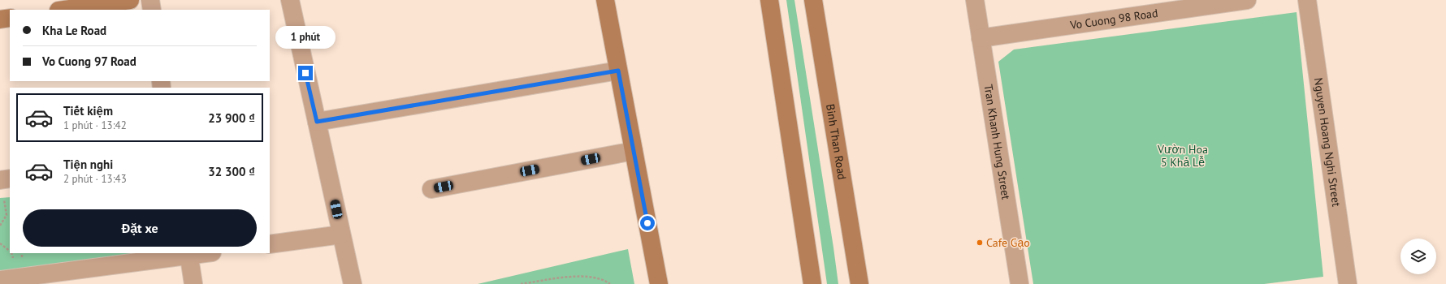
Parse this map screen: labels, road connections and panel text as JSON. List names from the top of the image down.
{
  "streets": {
    "main road": ["Binh Than Road"],
    "street": ["Vo Cuong 98 Road", "Tran Khanh Hung Street", "Nguyen Hoang Nghi Street"]
  },
  "crossings": [
    ["Vo Cuong 98 Road", "Tran Khanh Hung Street"]
  ],
  "parks": ["Vườn Hoa 5 Khả Lễ"],
  "places": ["Cafe Gạo"],
  "page": {
    "banner": ["Kha Le Road", "Vo Cuong 97 Road"],
    "bubble": "1 phút",
    "list": [
      {
        "name": "Tiết kiệm",
        "note": "1 phút · 13:42",
        "value": "23 900 ₫"
      },
      {
        "name": "Tiện nghi",
        "note": "2 phút · 13:43",
        "value": "32 300 ₫"
      }
    ],
    "buttons": "Đặt xe"
  }
}
